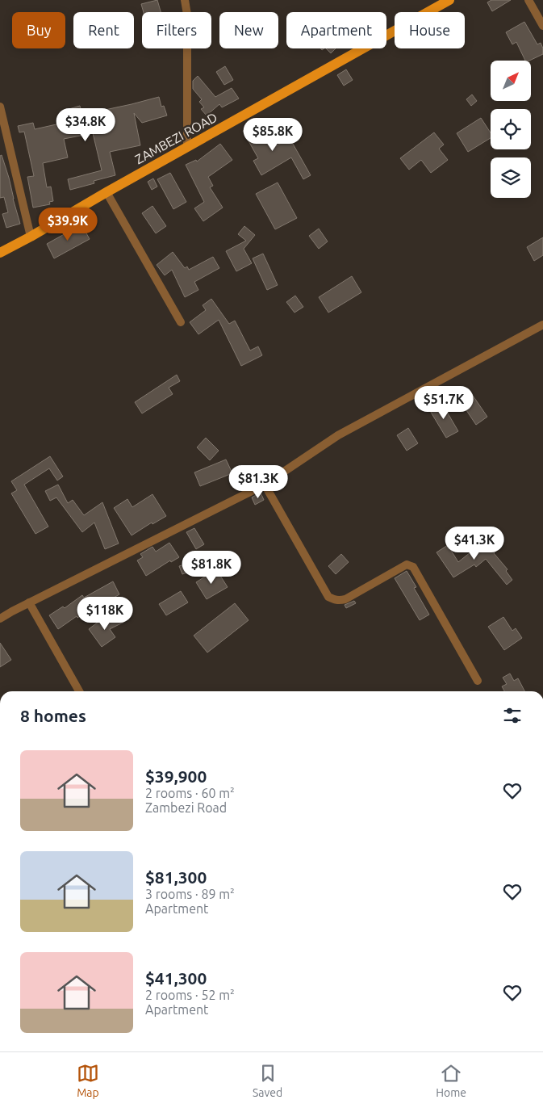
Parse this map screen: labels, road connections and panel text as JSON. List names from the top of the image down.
{
  "streets": {
    "main road": ["ZAMBEZI ROAD"]
  },
  "north": "top right",
  "page": {
    "chip": [
      "Buy",
      "Rent",
      "Filters",
      "New",
      "Apartment",
      "House"
    ],
    "price": [
      "$34.8K",
      "$85.8K",
      "$39.9K",
      "$51.7K",
      "$81.3K",
      "$41.3K",
      "$81.8K",
      "$118K"
    ],
    "heading": "8 homes",
    "list": [
      {
        "name": "$39,900",
        "note": "2 rooms · 60 m² · Zambezi Road"
      },
      {
        "name": "$81,300",
        "note": "3 rooms · 89 m² · Apartment"
      },
      {
        "name": "$41,300",
        "note": "2 rooms · 52 m² · Apartment"
      }
    ],
    "tabs": ["Map", "Saved", "Home"]
  }
}
